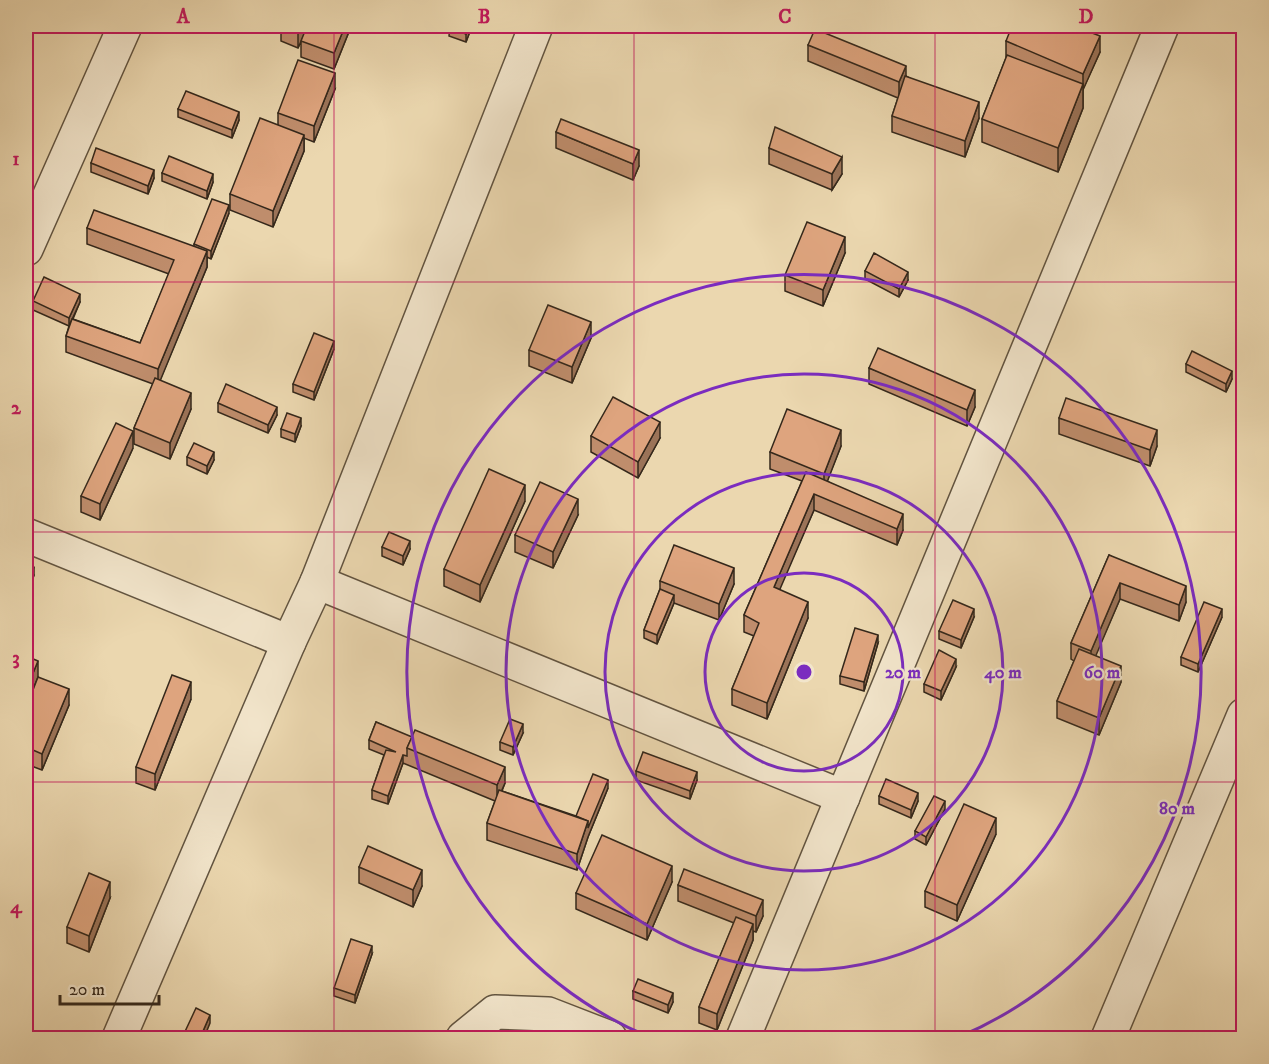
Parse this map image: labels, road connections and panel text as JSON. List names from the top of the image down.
{
  "scale_bar": "20 m",
  "grid": {
    "columns": [
      "A",
      "B",
      "C",
      "D"
    ],
    "rows": [
      "1",
      "2",
      "3",
      "4"
    ]
  },
  "rings": [
    "20 m",
    "40 m",
    "60 m",
    "80 m"
  ]
}
